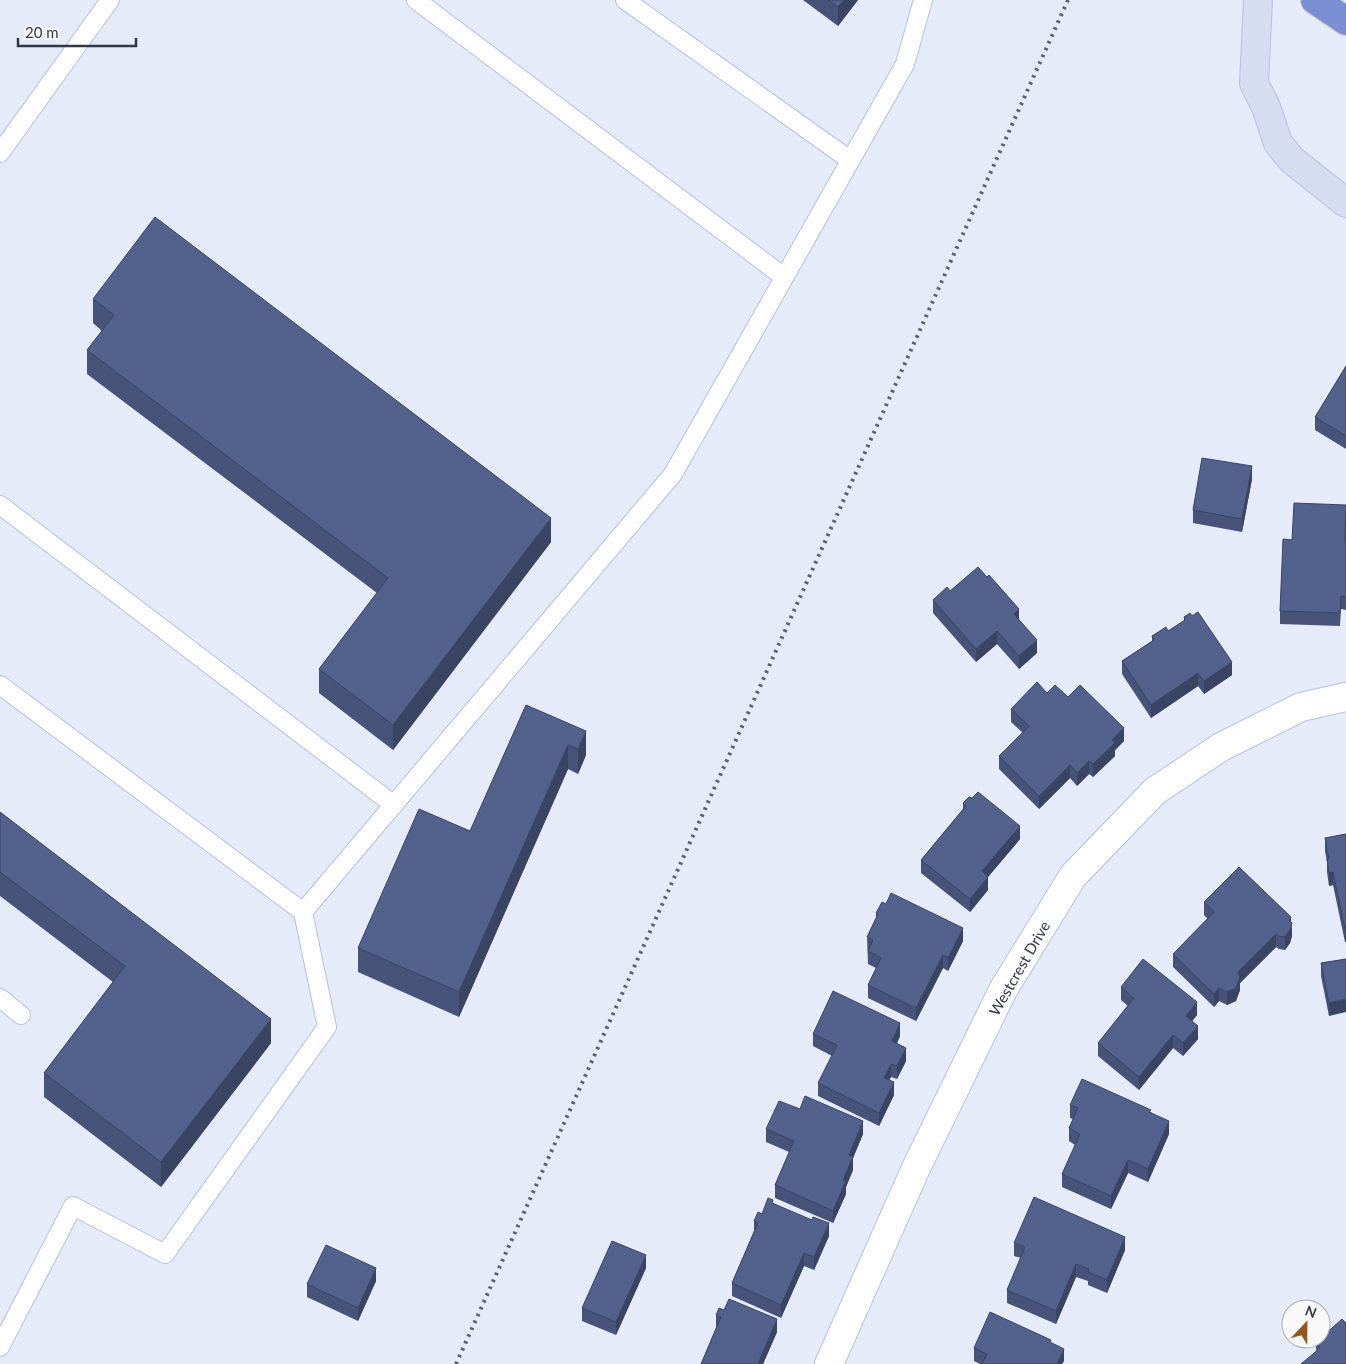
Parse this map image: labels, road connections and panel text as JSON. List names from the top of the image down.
{
  "streets": {
    "street": ["Westcrest Drive"]
  },
  "scale_bar": "20 m",
  "north": "top"
}
